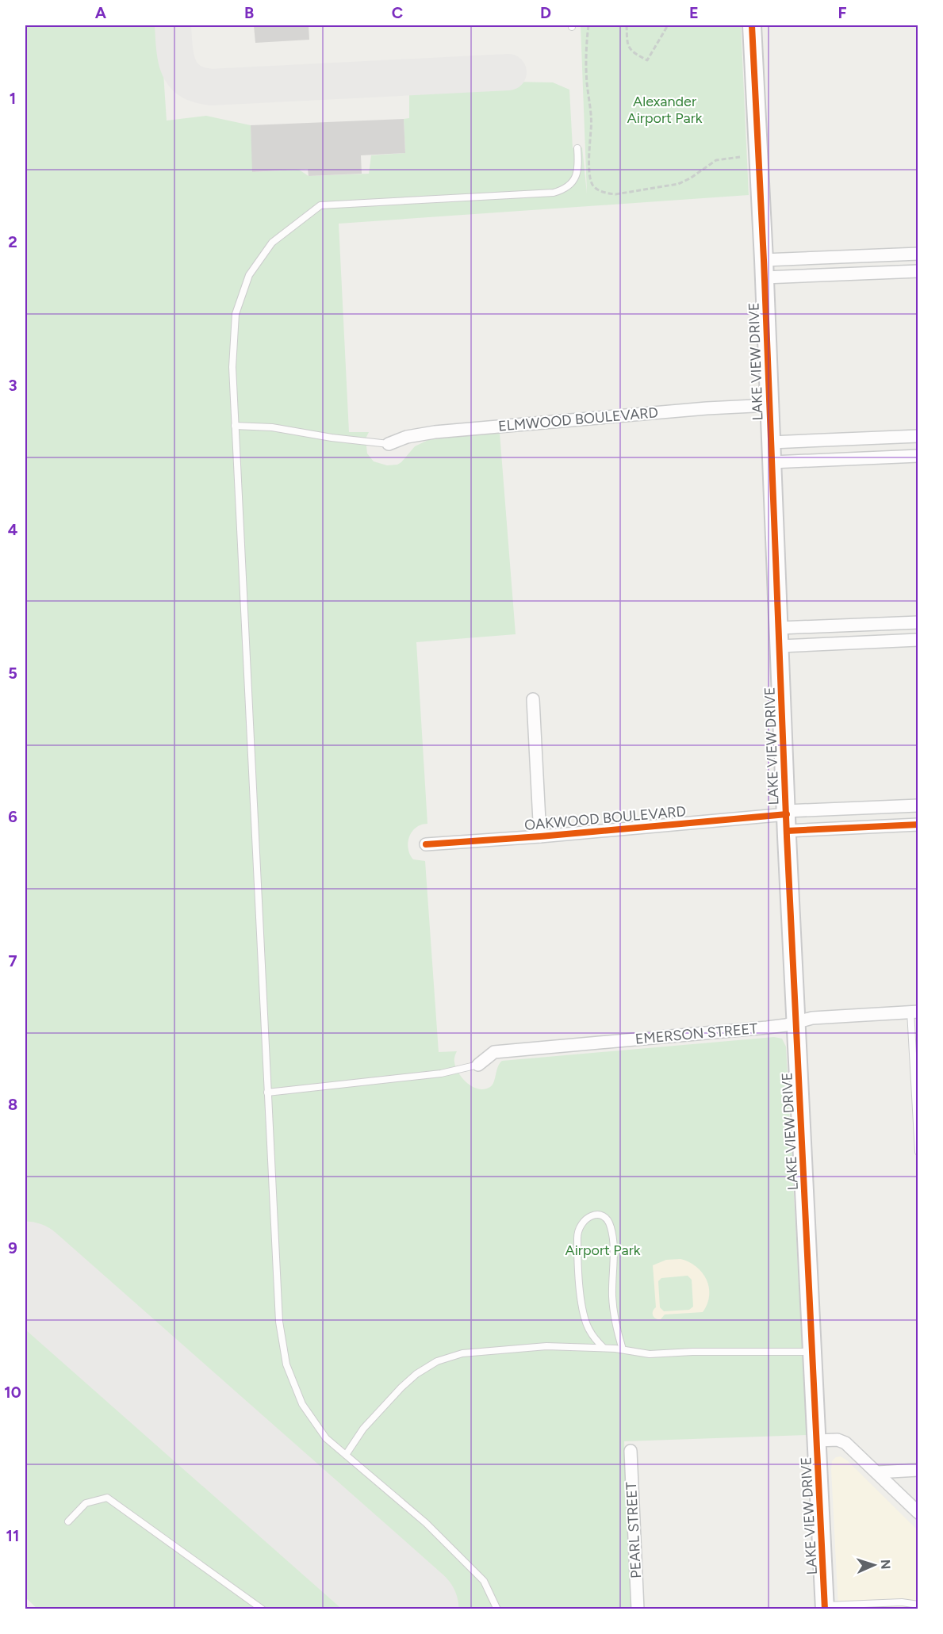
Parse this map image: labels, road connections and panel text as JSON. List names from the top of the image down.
{
  "streets": {
    "street": [
      "LAKE VIEW DRIVE",
      "ELMWOOD BOULEVARD",
      "OAKWOOD BOULEVARD",
      "EMERSON STREET",
      "PEARL STREET"
    ]
  },
  "crossings": [
    ["LAKE VIEW DRIVE", "ELMWOOD BOULEVARD"],
    ["LAKE VIEW DRIVE", "OAKWOOD BOULEVARD"],
    ["LAKE VIEW DRIVE", "EMERSON STREET"]
  ],
  "parks": ["Alexander Airport Park", "Airport Park"],
  "north": "right",
  "grid": {
    "columns": [
      "A",
      "B",
      "C",
      "D",
      "E",
      "F"
    ],
    "rows": [
      "1",
      "2",
      "3",
      "4",
      "5",
      "6",
      "7",
      "8",
      "9",
      "10",
      "11"
    ]
  }
}
